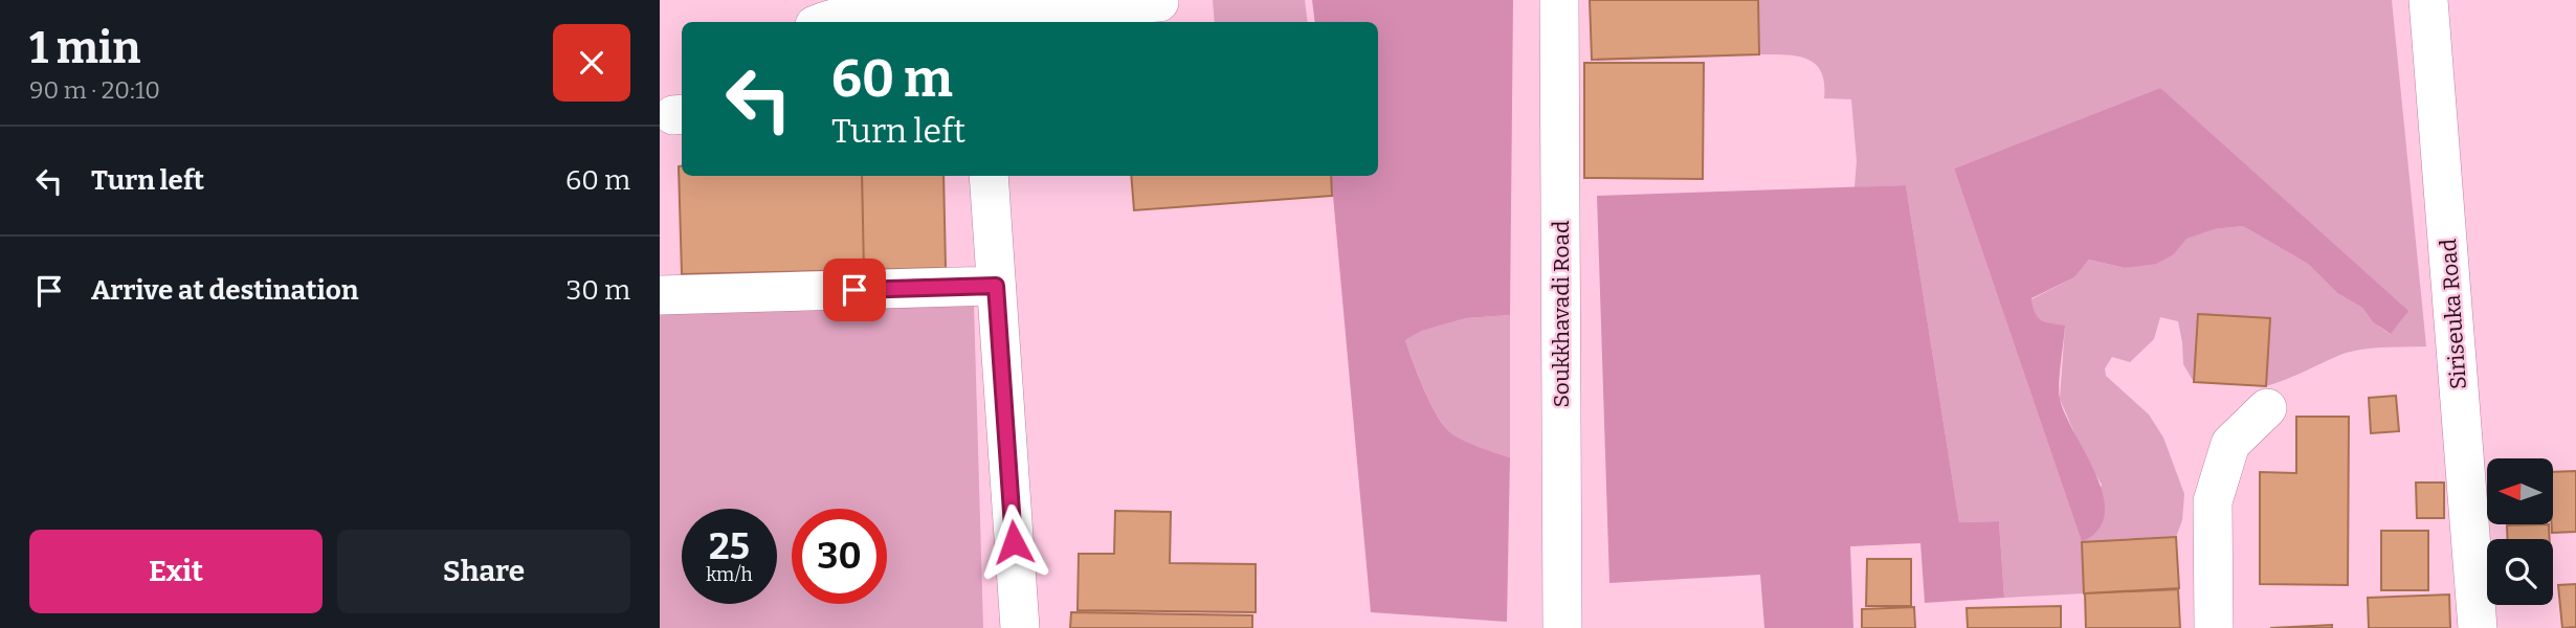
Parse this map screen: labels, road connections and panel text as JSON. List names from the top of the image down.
{
  "streets": {
    "street": ["Soukkhavadi Road", "Siriseuka Road"]
  },
  "north": "left",
  "page": {
    "heading": ["1 min", "90 m · 20:10"],
    "turn": ["60 m", "Turn left"],
    "list": [
      {
        "name": "Turn left",
        "value": "60 m"
      },
      {
        "name": "Arrive at destination",
        "value": "30 m"
      }
    ],
    "speed": "25 km/h",
    "limit": "30",
    "buttons": ["Exit", "Share"]
  }
}
